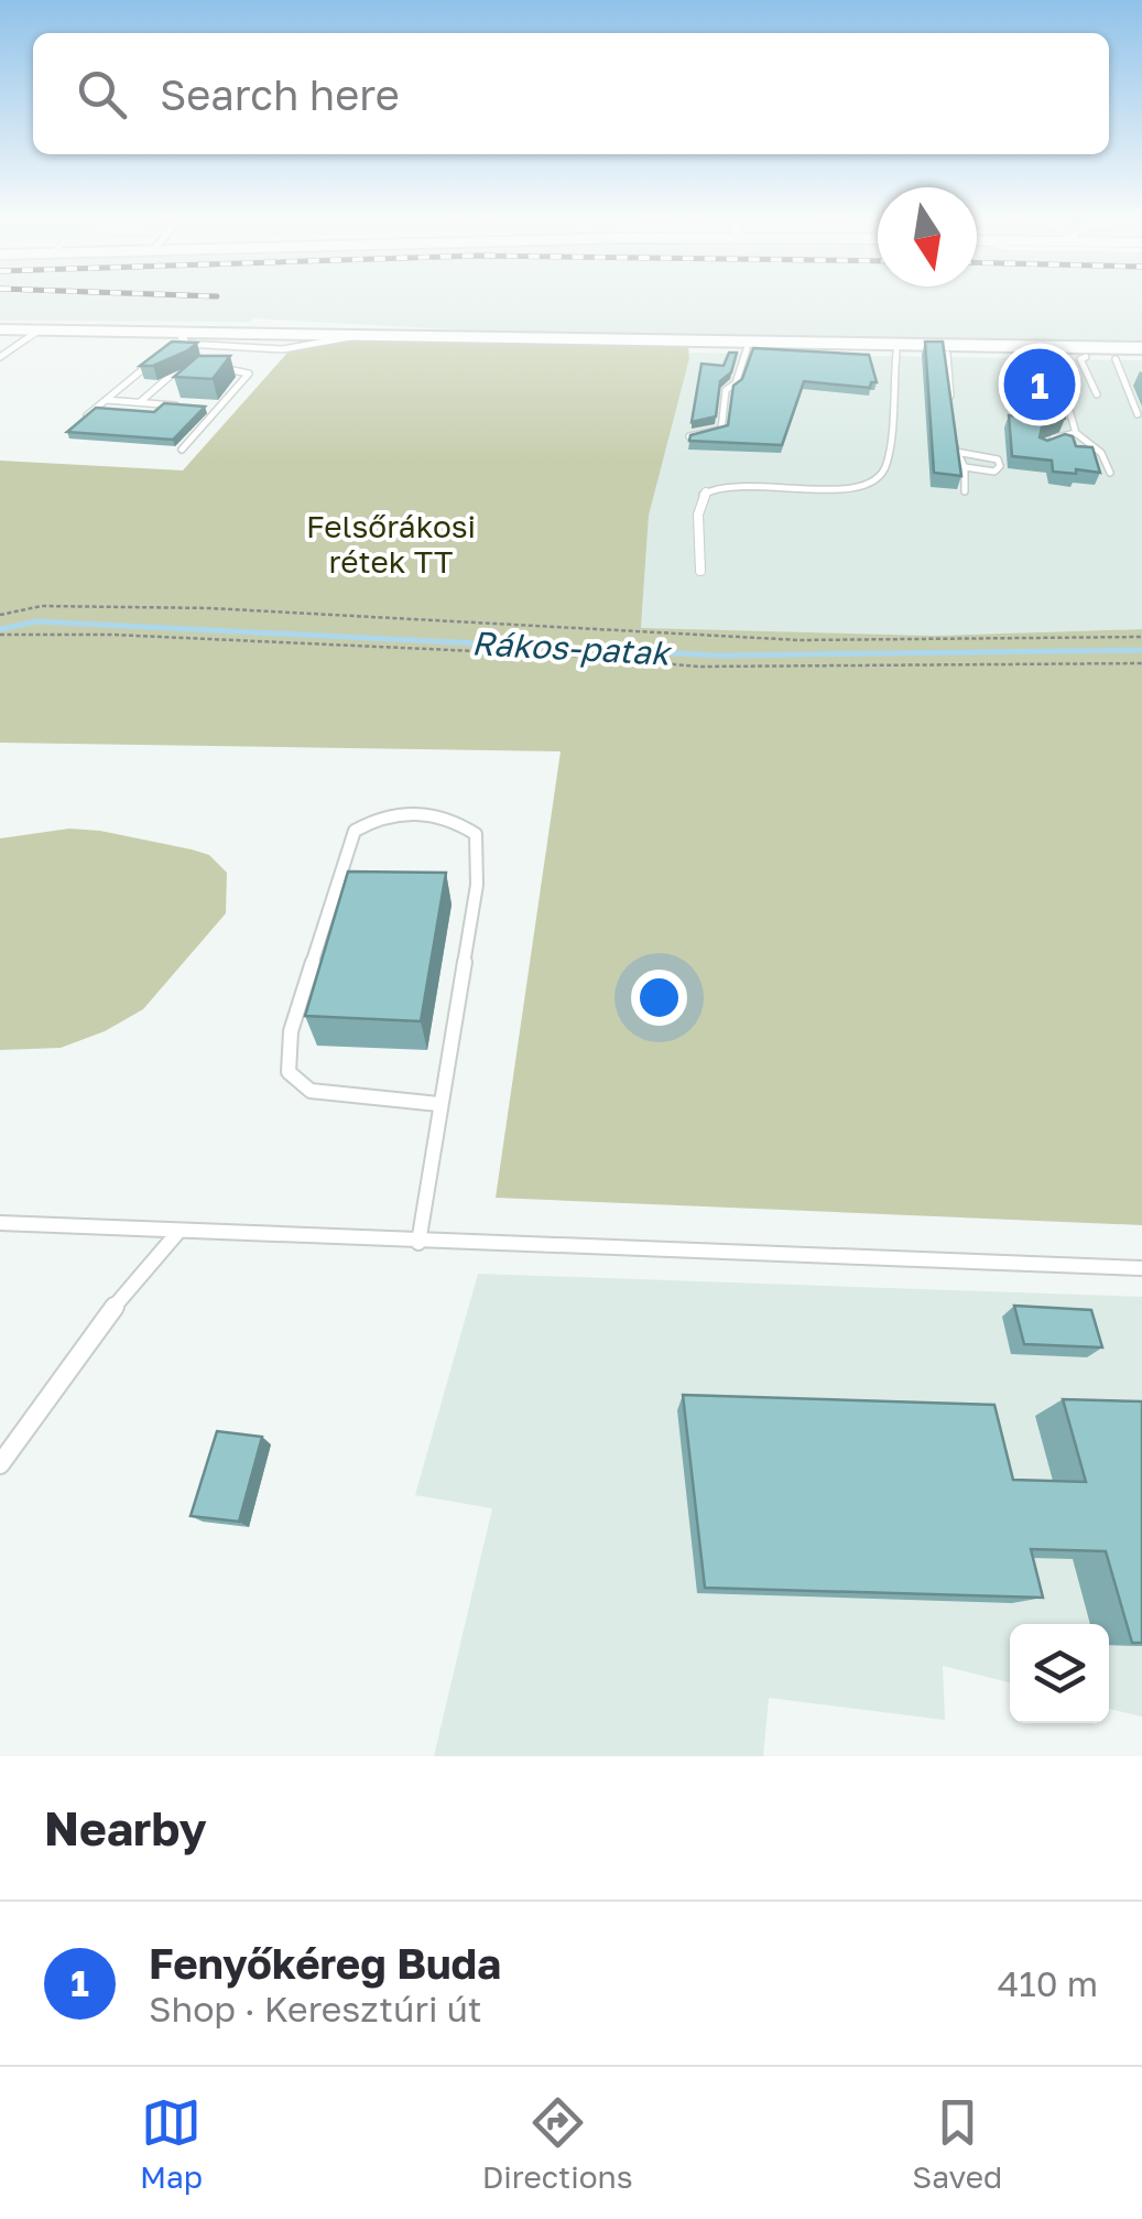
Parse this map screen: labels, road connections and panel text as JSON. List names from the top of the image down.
{
  "water": ["Rákos-patak"],
  "parks": ["Felsőrákosi rétek TT"],
  "north": "bottom",
  "page": {
    "search": "Search here",
    "pins": "1",
    "heading": "Nearby",
    "list": [
      {
        "mark": "1",
        "name": "Fenyőkéreg Buda",
        "note": "Shop · Keresztúri út",
        "value": "410 m"
      }
    ],
    "nav": ["Map", "Directions", "Saved"]
  }
}
